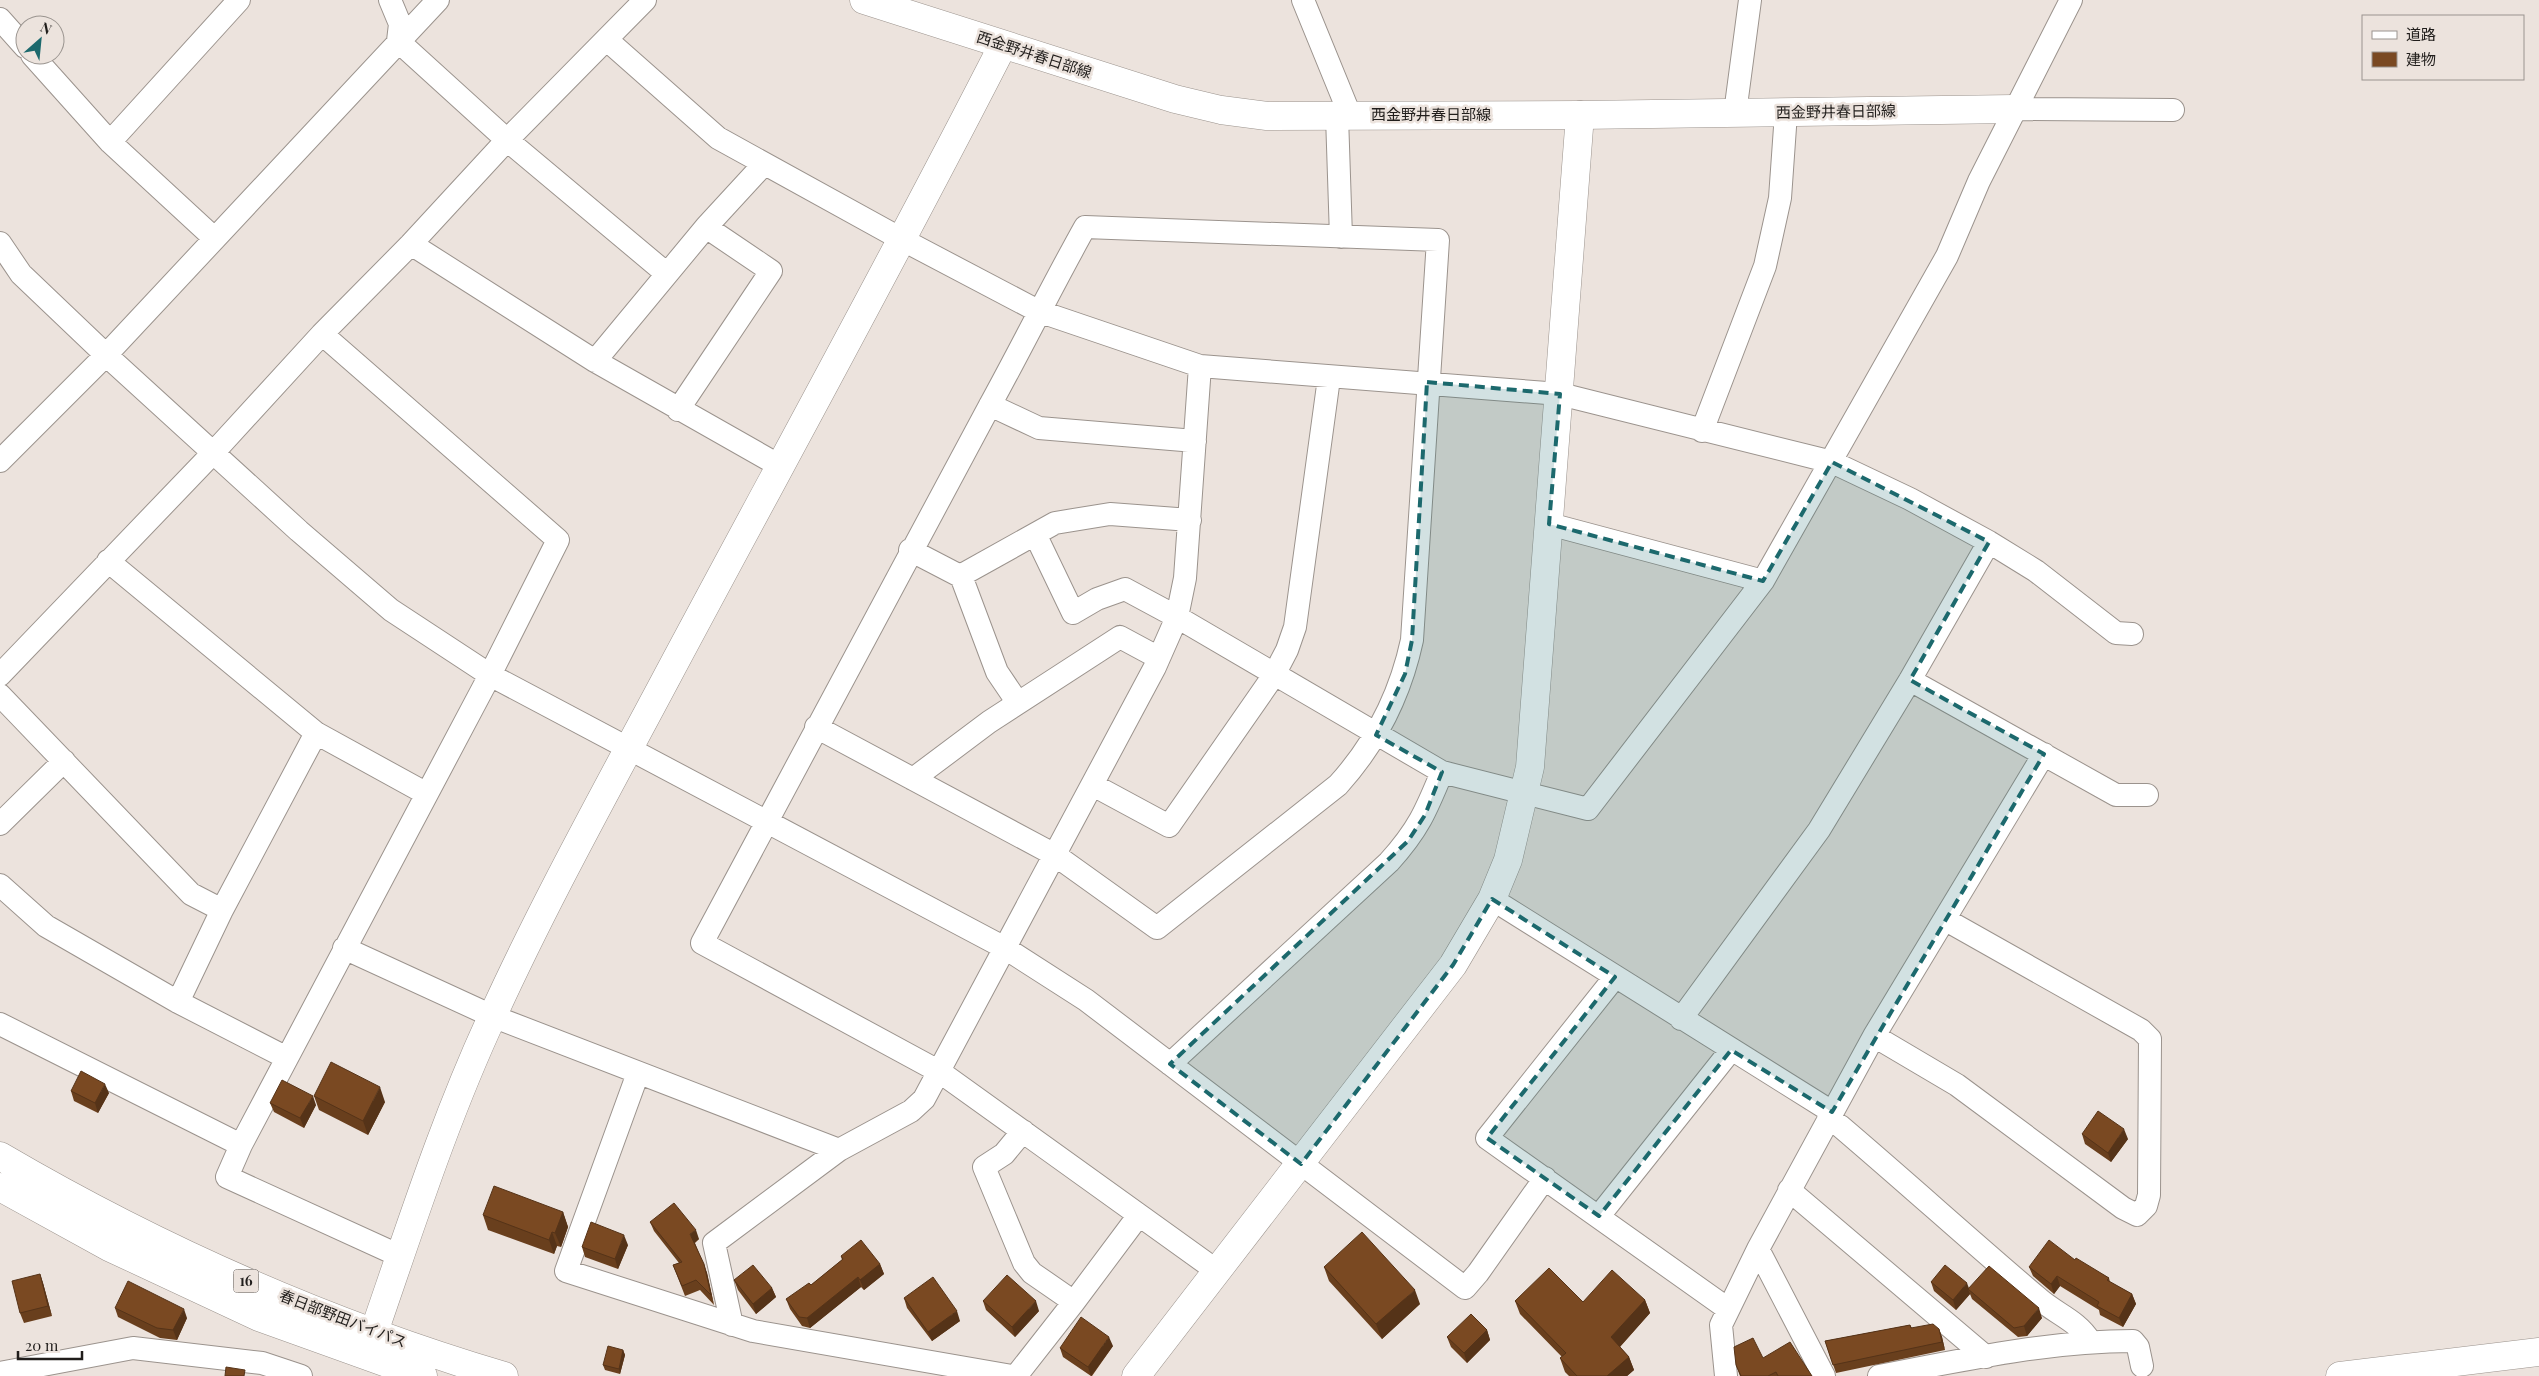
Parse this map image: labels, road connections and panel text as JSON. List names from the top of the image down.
{
  "streets": {
    "main road": ["西金野井春日部線", "16", "春日部野田バイパス"]
  },
  "legend": ["道路", "建物"],
  "scale_bar": "20 m",
  "north": "top right"
}
